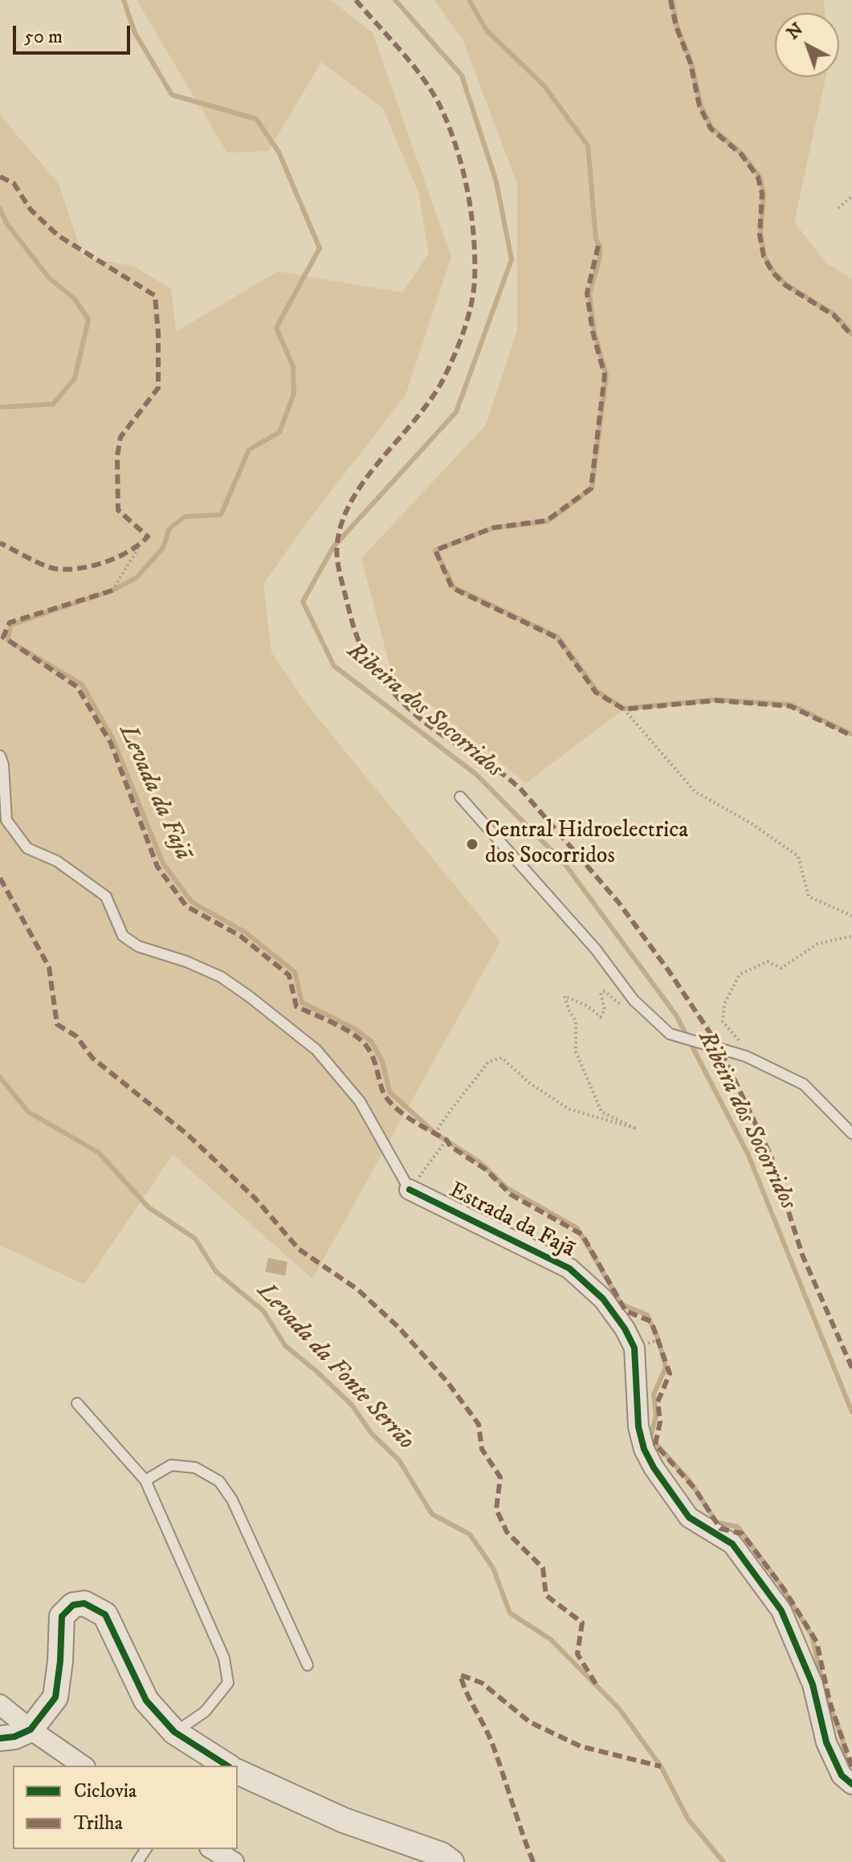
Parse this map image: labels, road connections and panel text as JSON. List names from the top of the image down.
{
  "streets": {
    "street": ["Estrada da Fajã"]
  },
  "water": ["Ribeira dos Socorridos", "Levada da Fajã", "Levada da Fonte Serrão"],
  "places": ["Central Hidroelectrica dos Socorridos"],
  "legend": ["Ciclovia", "Trilha"],
  "scale_bar": "50 m",
  "north": "top left"
}
